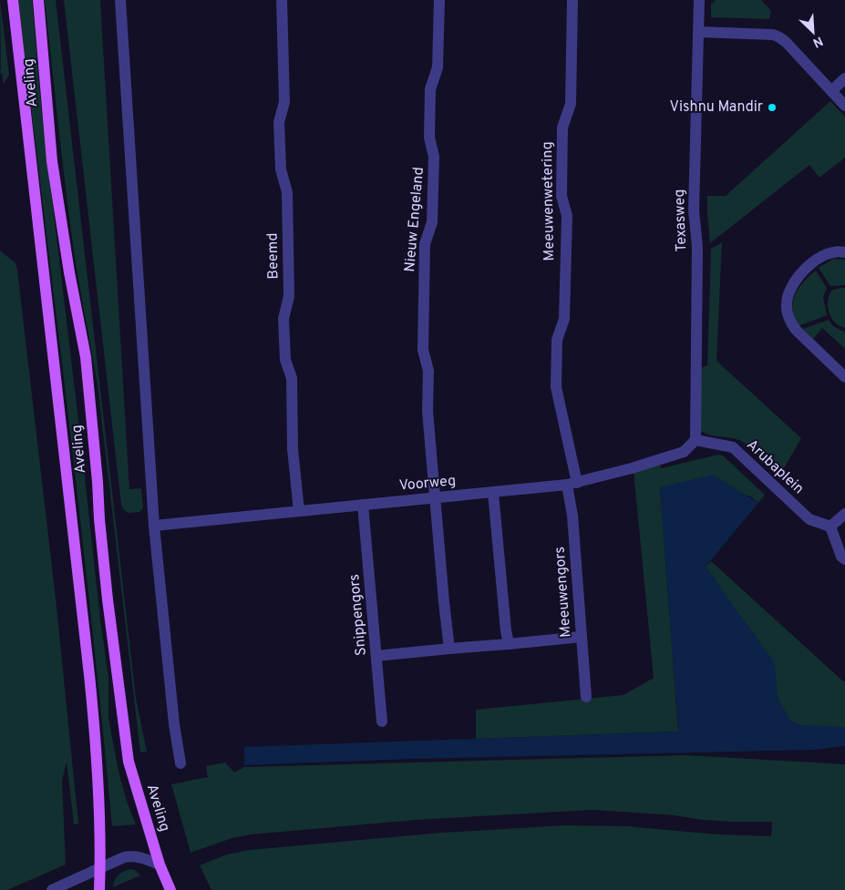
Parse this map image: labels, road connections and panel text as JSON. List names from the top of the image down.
{
  "streets": {
    "main road": ["Aveling"],
    "street": [
      "Meeuwenwetering",
      "Nieuw Engeland",
      "Texasweg",
      "Beemd",
      "Arubaplein",
      "Voorweg",
      "Meeuwengors",
      "Snippengors"
    ]
  },
  "crossings": [
    ["Meeuwenwetering", "Voorweg"],
    ["Meeuwenwetering", "Meeuwengors"],
    ["Nieuw Engeland", "Voorweg"],
    ["Texasweg", "Arubaplein"],
    ["Texasweg", "Voorweg"],
    ["Beemd", "Voorweg"],
    ["Arubaplein", "Voorweg"],
    ["Voorweg", "Meeuwengors"],
    ["Voorweg", "Snippengors"]
  ],
  "places": ["Vishnu Mandir"],
  "north": "bottom right"
}
